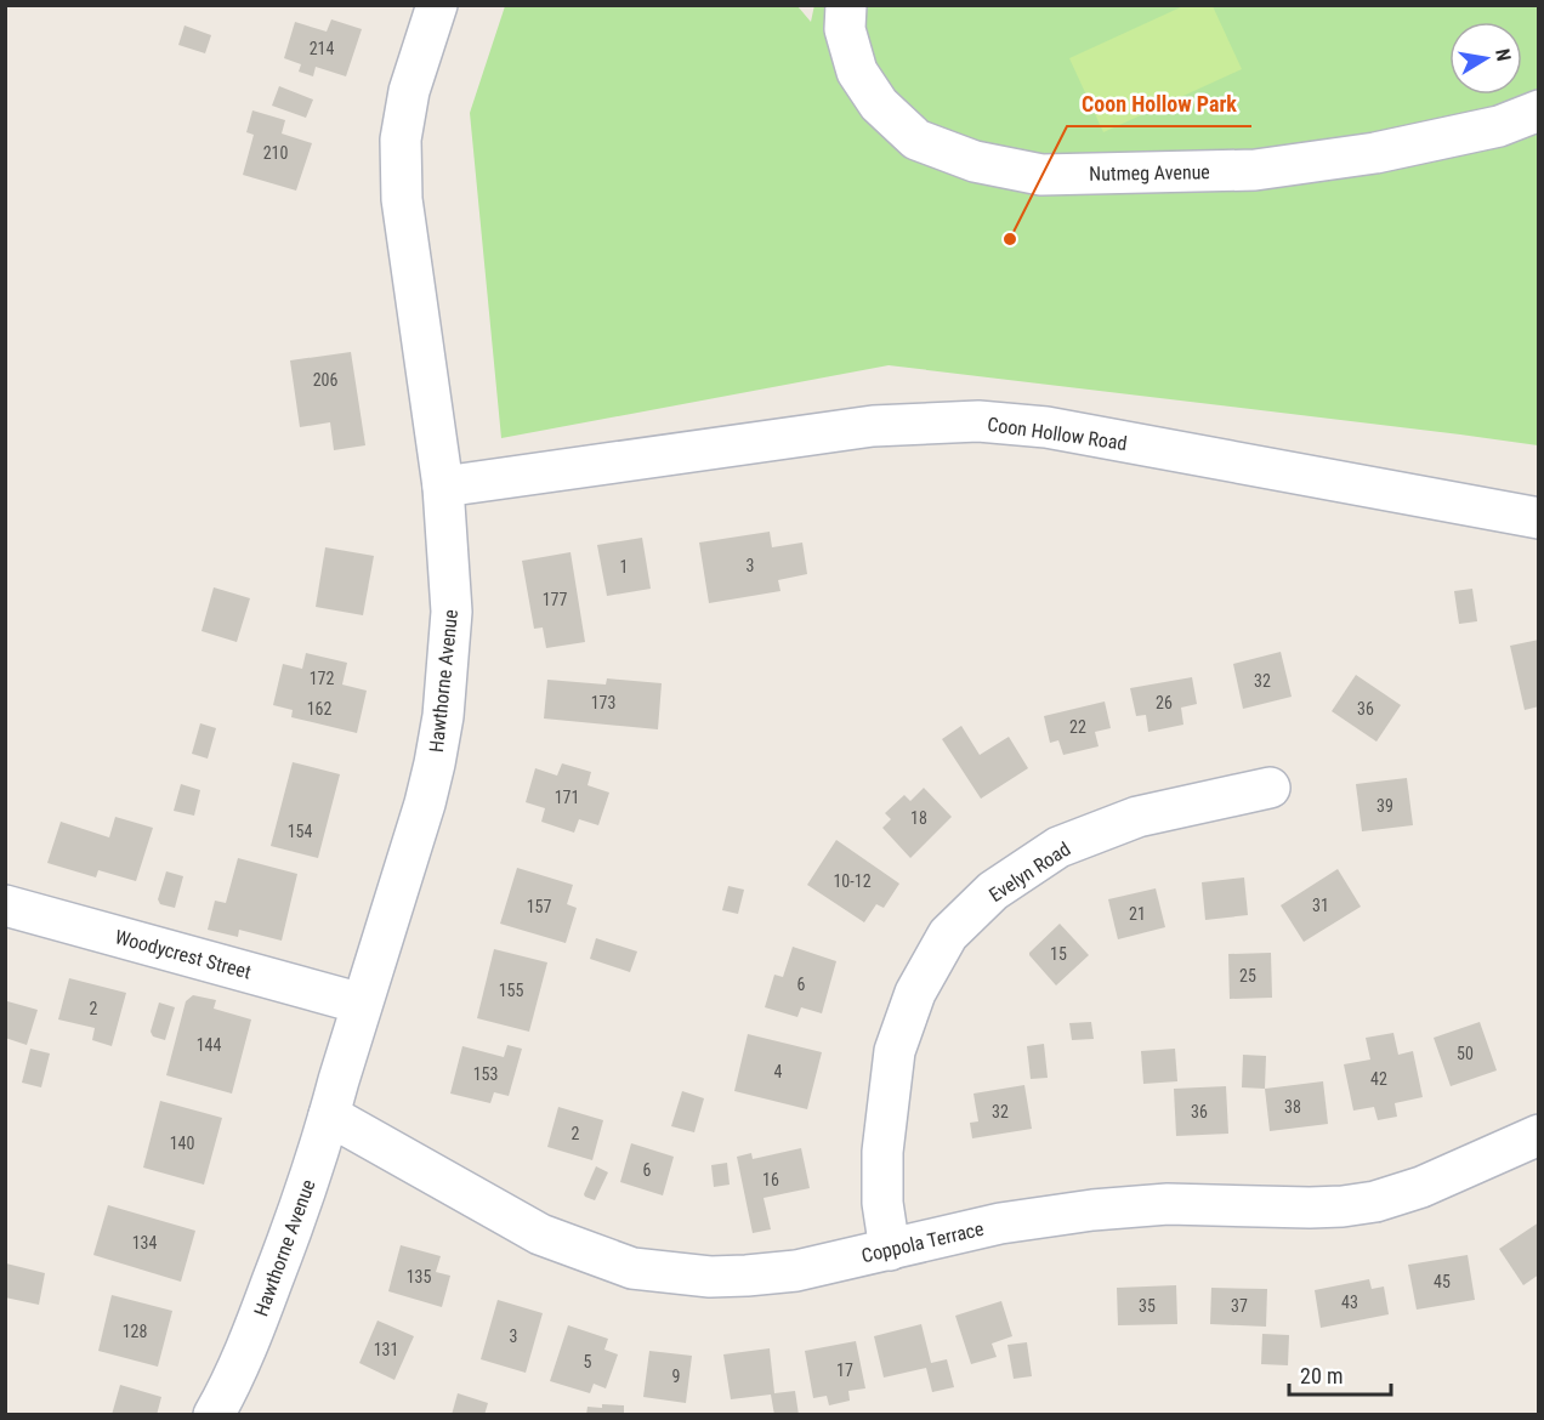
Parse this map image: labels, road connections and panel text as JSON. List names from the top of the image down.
{
  "streets": {
    "street": [
      "Nutmeg Avenue",
      "Coon Hollow Road",
      "Hawthorne Avenue",
      "Evelyn Road",
      "Woodycrest Street",
      "Coppola Terrace"
    ]
  },
  "crossings": [
    ["Coon Hollow Road", "Hawthorne Avenue"],
    ["Hawthorne Avenue", "Woodycrest Street"],
    ["Hawthorne Avenue", "Coppola Terrace"],
    ["Evelyn Road", "Coppola Terrace"]
  ],
  "places": ["Coon Hollow Park"],
  "house_numbers": [
    "214",
    "210",
    "206",
    "3",
    "1",
    "177",
    "172",
    "32",
    "173",
    "26",
    "162",
    "36",
    "22",
    "171",
    "39",
    "18",
    "154",
    "10-12",
    "31",
    "157",
    "21",
    "15",
    "25",
    "6",
    "155",
    "2",
    "144",
    "50",
    "4",
    "153",
    "42",
    "38",
    "32",
    "36",
    "2",
    "140",
    "6",
    "16",
    "134",
    "135",
    "45",
    "43",
    "35",
    "37",
    "128",
    "3",
    "131",
    "5",
    "17",
    "9"
  ],
  "scale_bar": "20 m",
  "north": "right"
}
